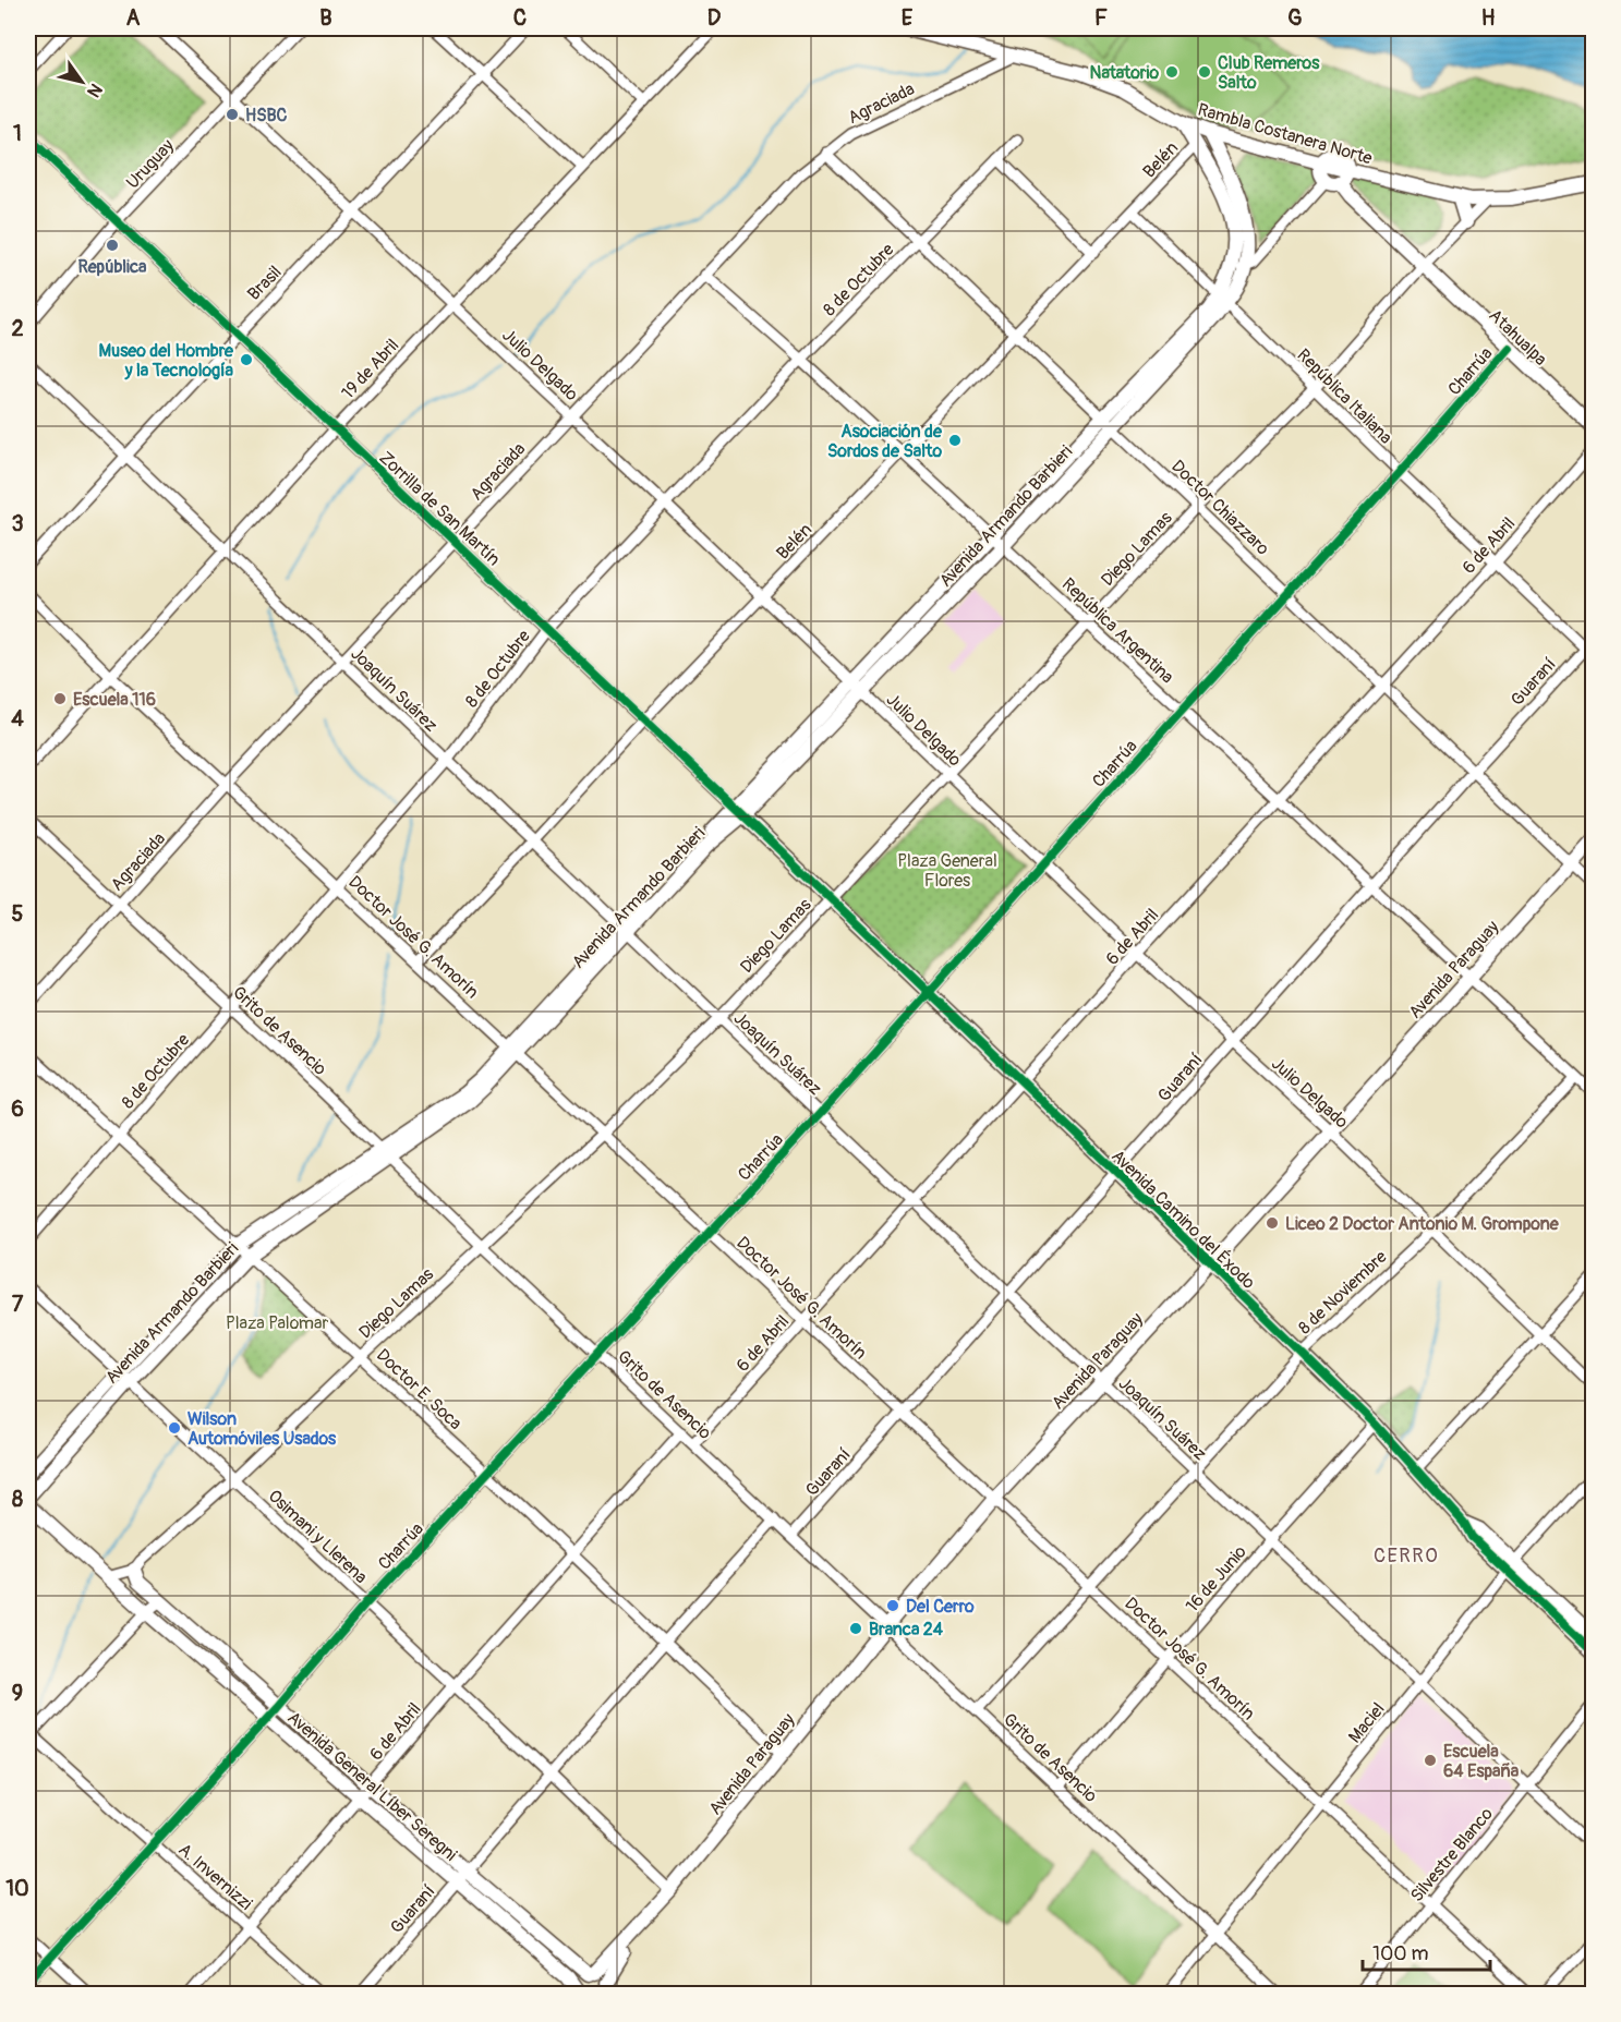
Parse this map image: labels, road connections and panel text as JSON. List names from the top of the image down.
{
  "streets": {
    "street": [
      "Agraciada",
      "Rambla Costanera Norte",
      "Belén",
      "Uruguay",
      "8 de Octubre",
      "Brasil",
      "Atahualpa",
      "Julio Delgado",
      "19 de Abril",
      "Charrúa",
      "República Italiana",
      "Doctor Chiazzaro",
      "Zorrilla de San Martín",
      "Avenida Armando Barbieri",
      "6 de Abril",
      "Diego Lamas",
      "República Argentina",
      "Guaraní",
      "Joaquín Suárez",
      "Doctor José G. Amorín",
      "Avenida Paraguay",
      "Grito de Asencio",
      "Avenida Camino del Éxodo",
      "8 de Noviembre",
      "Doctor E. Soca",
      "Osimani y Llerena",
      "16 de Junio",
      "Maciel",
      "Avenida General Líber Seregni",
      "Silvestre Blanco",
      "A. Invernizzi"
    ]
  },
  "crossings": [
    ["Agraciada", "Rambla Costanera Norte"],
    ["Agraciada", "Julio Delgado"],
    ["Agraciada", "Doctor Chiazzaro"],
    ["Agraciada", "Zorrilla de San Martín"],
    ["Agraciada", "República Argentina"],
    ["Agraciada", "Joaquín Suárez"],
    ["Agraciada", "Doctor José G. Amorín"],
    ["Agraciada", "Grito de Asencio"],
    ["Rambla Costanera Norte", "Atahualpa"],
    ["Rambla Costanera Norte", "Avenida Armando Barbieri"],
    ["Rambla Costanera Norte", "Diego Lamas"],
    ["Belén", "Julio Delgado"],
    ["Belén", "República Italiana"],
    ["Belén", "Doctor Chiazzaro"],
    ["Belén", "Zorrilla de San Martín"],
    ["Belén", "Avenida Armando Barbieri"],
    ["Belén", "República Argentina"],
    ["Belén", "Joaquín Suárez"],
    ["Belén", "Doctor José G. Amorín"],
    ["Uruguay", "Julio Delgado"],
    ["Uruguay", "Zorrilla de San Martín"],
    ["8 de Octubre", "Julio Delgado"],
    ["8 de Octubre", "Doctor Chiazzaro"],
    ["8 de Octubre", "Zorrilla de San Martín"],
    ["8 de Octubre", "República Argentina"],
    ["8 de Octubre", "Joaquín Suárez"],
    ["8 de Octubre", "Doctor José G. Amorín"],
    ["8 de Octubre", "Grito de Asencio"],
    ["8 de Octubre", "Doctor E. Soca"],
    ["Brasil", "Julio Delgado"],
    ["Brasil", "Zorrilla de San Martín"],
    ["Brasil", "Joaquín Suárez"],
    ["Atahualpa", "Charrúa"],
    ["Atahualpa", "Diego Lamas"],
    ["Julio Delgado", "19 de Abril"],
    ["Julio Delgado", "Charrúa"],
    ["Julio Delgado", "Avenida Armando Barbieri"],
    ["Julio Delgado", "6 de Abril"],
    ["Julio Delgado", "Diego Lamas"],
    ["Julio Delgado", "Guaraní"],
    ["Julio Delgado", "Avenida Paraguay"],
    ["Julio Delgado", "8 de Noviembre"],
    ["19 de Abril", "Zorrilla de San Martín"],
    ["19 de Abril", "Joaquín Suárez"],
    ["19 de Abril", "Doctor José G. Amorín"],
    ["Charrúa", "República Italiana"],
    ["Charrúa", "Doctor Chiazzaro"],
    ["Charrúa", "República Argentina"],
    ["Charrúa", "Joaquín Suárez"],
    ["Charrúa", "Doctor José G. Amorín"],
    ["Charrúa", "Grito de Asencio"],
    ["Charrúa", "Avenida Camino del Éxodo"],
    ["Charrúa", "Doctor E. Soca"],
    ["Charrúa", "Osimani y Llerena"],
    ["Charrúa", "Avenida General Líber Seregni"],
    ["Charrúa", "A. Invernizzi"],
    ["República Italiana", "Avenida Armando Barbieri"],
    ["República Italiana", "6 de Abril"],
    ["República Italiana", "Diego Lamas"],
    ["República Italiana", "Guaraní"],
    ["Doctor Chiazzaro", "Avenida Armando Barbieri"],
    ["Doctor Chiazzaro", "6 de Abril"],
    ["Doctor Chiazzaro", "Diego Lamas"],
    ["Doctor Chiazzaro", "Guaraní"],
    ["Doctor Chiazzaro", "Avenida Paraguay"],
    ["Zorrilla de San Martín", "Avenida Armando Barbieri"],
    ["Zorrilla de San Martín", "Avenida Camino del Éxodo"],
    ["Avenida Armando Barbieri", "República Argentina"],
    ["Avenida Armando Barbieri", "Joaquín Suárez"],
    ["Avenida Armando Barbieri", "Doctor José G. Amorín"],
    ["Avenida Armando Barbieri", "Grito de Asencio"],
    ["Avenida Armando Barbieri", "Avenida Camino del Éxodo"],
    ["Avenida Armando Barbieri", "Doctor E. Soca"],
    ["Avenida Armando Barbieri", "Osimani y Llerena"],
    ["6 de Abril", "República Argentina"],
    ["6 de Abril", "Joaquín Suárez"],
    ["6 de Abril", "Doctor José G. Amorín"],
    ["6 de Abril", "Grito de Asencio"],
    ["6 de Abril", "Avenida Camino del Éxodo"],
    ["6 de Abril", "Doctor E. Soca"],
    ["6 de Abril", "Osimani y Llerena"],
    ["6 de Abril", "Avenida General Líber Seregni"],
    ["6 de Abril", "A. Invernizzi"],
    ["Diego Lamas", "República Argentina"],
    ["Diego Lamas", "Joaquín Suárez"],
    ["Diego Lamas", "Doctor José G. Amorín"],
    ["Diego Lamas", "Grito de Asencio"],
    ["Diego Lamas", "Avenida Camino del Éxodo"],
    ["Diego Lamas", "Doctor E. Soca"],
    ["Diego Lamas", "Osimani y Llerena"],
    ["Diego Lamas", "Avenida General Líber Seregni"],
    ["República Argentina", "Guaraní"],
    ["República Argentina", "Avenida Paraguay"],
    ["República Argentina", "8 de Noviembre"],
    ["Guaraní", "Joaquín Suárez"],
    ["Guaraní", "Doctor José G. Amorín"],
    ["Guaraní", "Grito de Asencio"],
    ["Guaraní", "Avenida Camino del Éxodo"],
    ["Guaraní", "Doctor E. Soca"],
    ["Guaraní", "Osimani y Llerena"],
    ["Guaraní", "Avenida General Líber Seregni"],
    ["Joaquín Suárez", "Avenida Paraguay"],
    ["Joaquín Suárez", "8 de Noviembre"],
    ["Joaquín Suárez", "16 de Junio"],
    ["Joaquín Suárez", "Maciel"],
    ["Joaquín Suárez", "Silvestre Blanco"],
    ["Doctor José G. Amorín", "Avenida Paraguay"],
    ["Doctor José G. Amorín", "8 de Noviembre"],
    ["Doctor José G. Amorín", "16 de Junio"],
    ["Doctor José G. Amorín", "Maciel"],
    ["Doctor José G. Amorín", "Silvestre Blanco"],
    ["Avenida Paraguay", "Grito de Asencio"],
    ["Avenida Paraguay", "Avenida Camino del Éxodo"],
    ["Avenida Paraguay", "Doctor E. Soca"],
    ["Avenida Paraguay", "Osimani y Llerena"],
    ["Avenida Paraguay", "Avenida General Líber Seregni"],
    ["Grito de Asencio", "8 de Noviembre"],
    ["Grito de Asencio", "16 de Junio"],
    ["Grito de Asencio", "Maciel"],
    ["Avenida Camino del Éxodo", "8 de Noviembre"],
    ["Avenida Camino del Éxodo", "16 de Junio"],
    ["Avenida Camino del Éxodo", "Maciel"]
  ],
  "districts": ["CERRO"],
  "parks": ["Plaza General Flores", "Plaza Palomar"],
  "places": [
    "Natatorio",
    "Club Remeros Salto",
    "HSBC",
    "República",
    "Museo del Hombre y la Tecnología",
    "Asociación de Sordos de Salto",
    "Escuela 116",
    "Liceo 2 Doctor Antonio M. Grompone",
    "Wilson Automóviles Usados",
    "Del Cerro",
    "Branca 24",
    "Escuela 64 España"
  ],
  "scale_bar": "100 m",
  "north": "bottom right",
  "grid": {
    "columns": [
      "A",
      "B",
      "C",
      "D",
      "E",
      "F",
      "G",
      "H"
    ],
    "rows": [
      "1",
      "2",
      "3",
      "4",
      "5",
      "6",
      "7",
      "8",
      "9",
      "10"
    ]
  }
}
